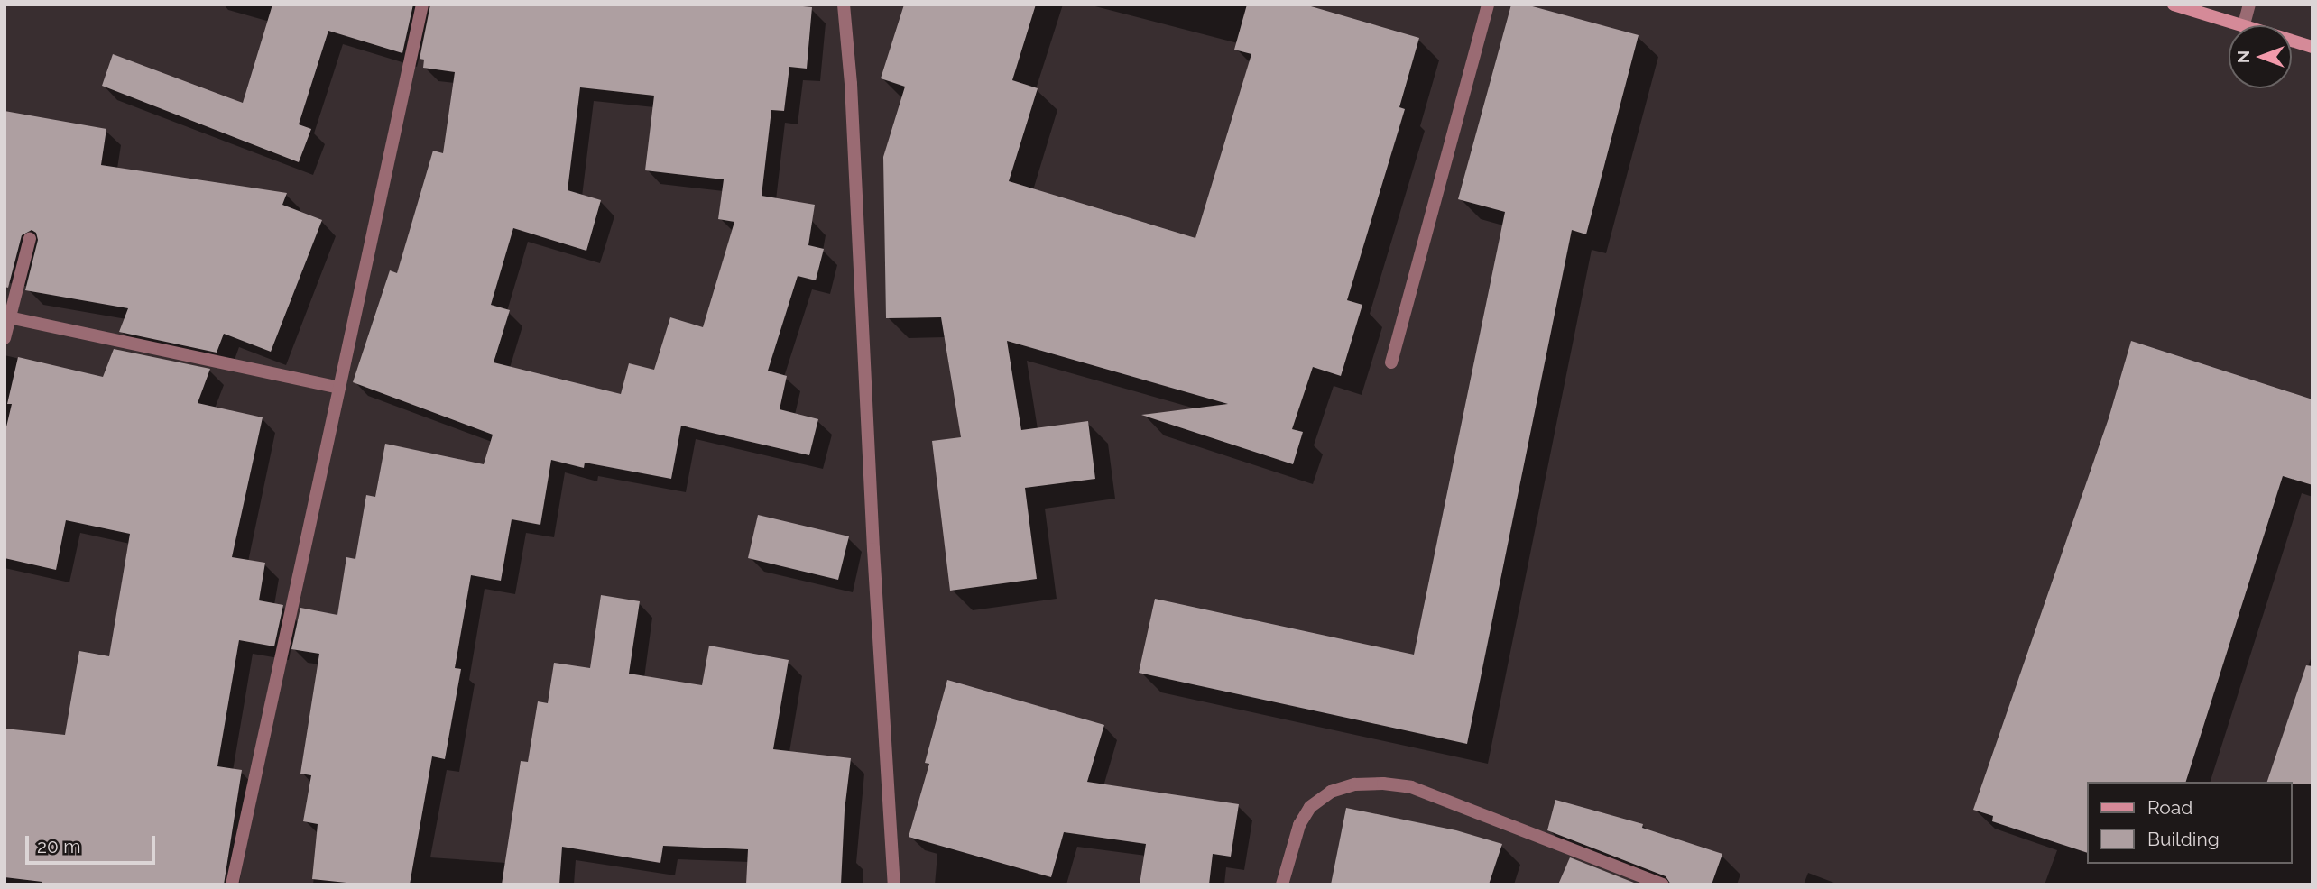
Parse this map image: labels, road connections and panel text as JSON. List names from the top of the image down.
{
  "legend": ["Road", "Building"],
  "scale_bar": "20 m",
  "north": "left"
}
